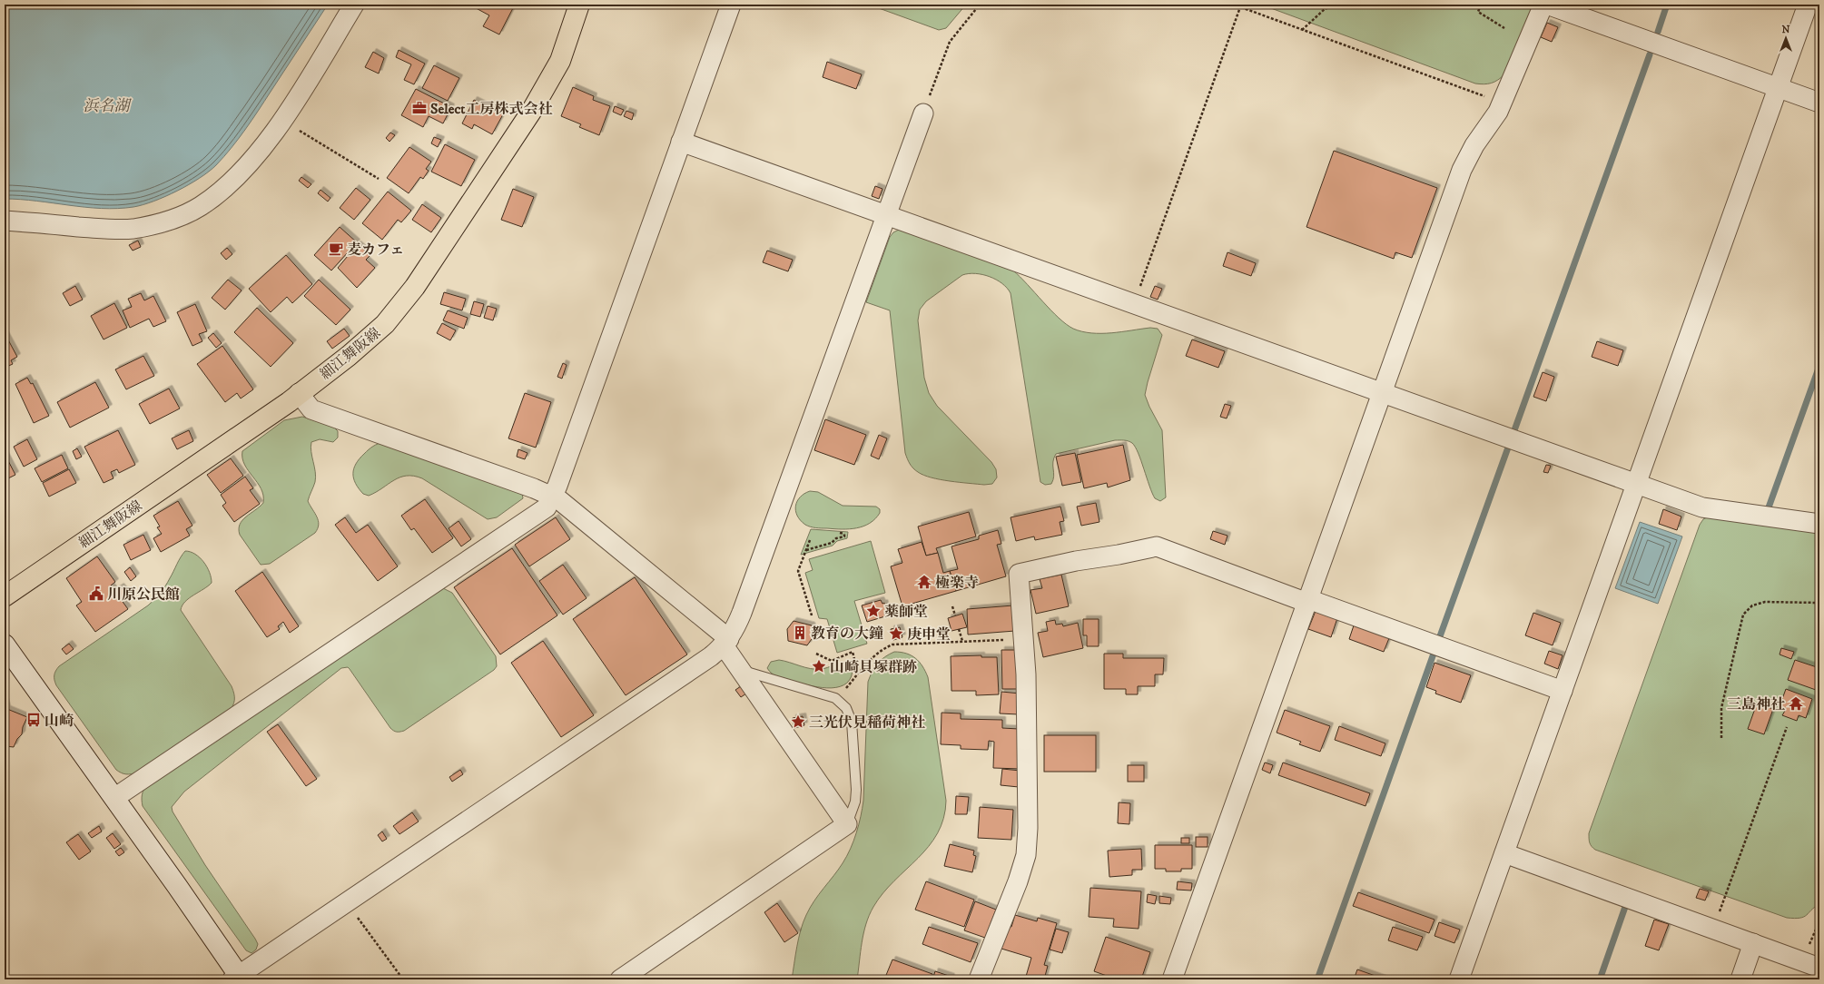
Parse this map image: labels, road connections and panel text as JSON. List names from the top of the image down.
{
  "streets": {
    "main road": ["細江舞阪線"]
  },
  "water": ["浜名湖"],
  "places": {
    "office": ["Select工房株式会社"],
    "cafe": ["麦カフェ"],
    "temple": ["極楽寺", "三島神社"],
    "public building": ["川原公民館"],
    "place": [
      "薬師堂",
      "庚申堂",
      "山崎貝塚群跡",
      "三光伏見稲荷神社"
    ],
    "building": ["教育の大鐘"],
    "bus stop": ["山崎"]
  },
  "north": "top"
}
